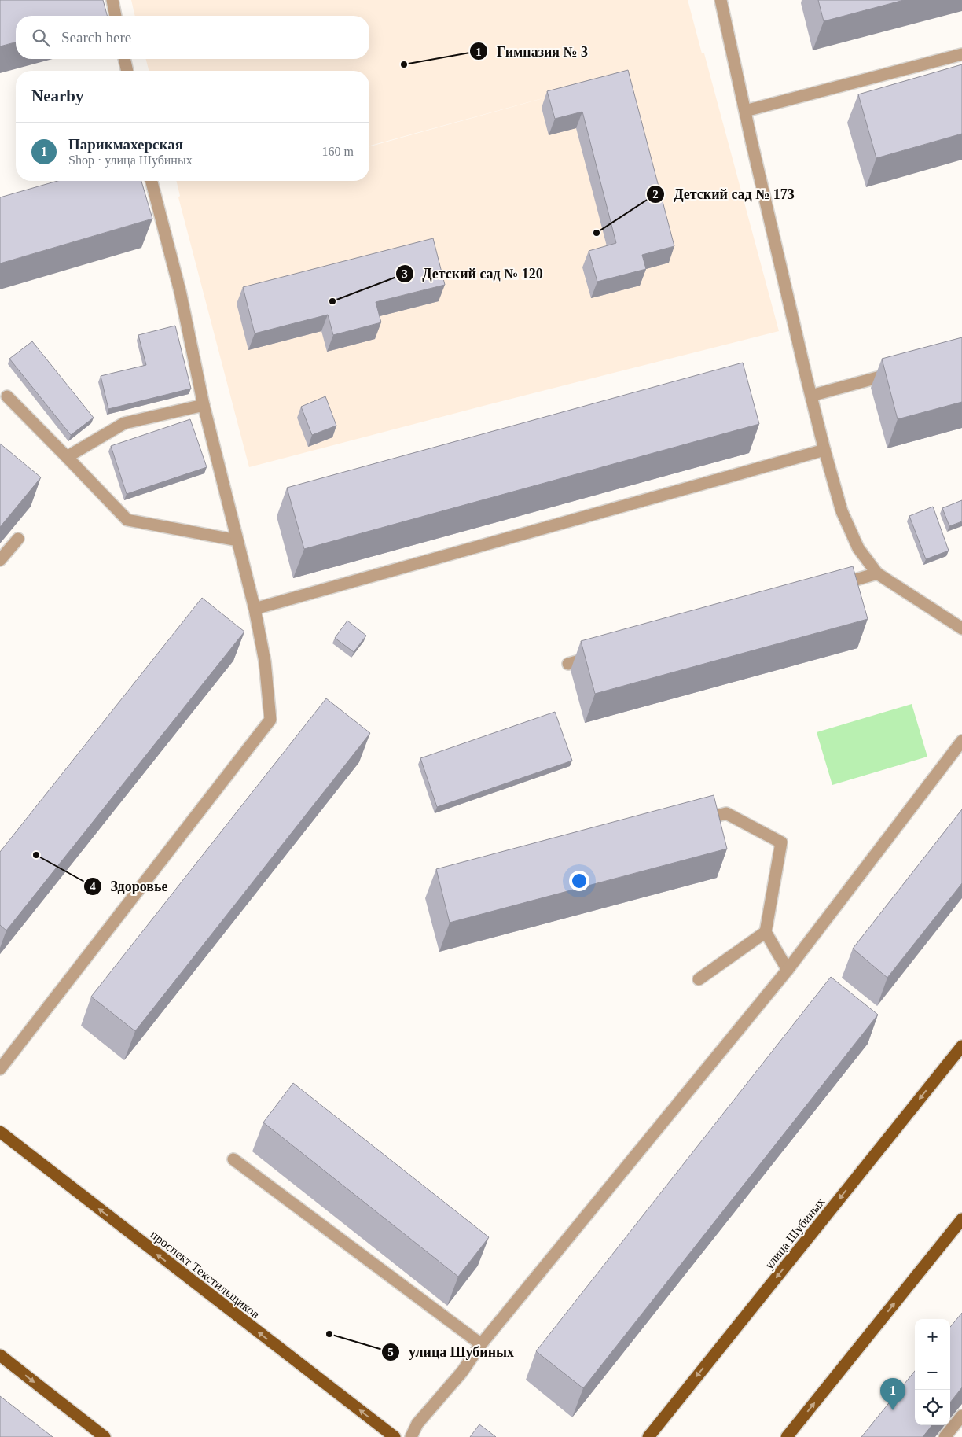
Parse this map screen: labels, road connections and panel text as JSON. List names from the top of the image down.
{
  "streets": {
    "main road": ["улица Шубиных", "проспект Текстильщиков"]
  },
  "one_way": ["улица Шубиных", "проспект Текстильщиков"],
  "places": [
    "Гимназия № 3",
    "Детский сад № 173",
    "Детский сад № 120",
    "Здоровье",
    "улица Шубиных"
  ],
  "page": {
    "search": "Search here",
    "heading": "Nearby",
    "list": [
      {
        "mark": "1",
        "name": "Парикмахерская",
        "note": "Shop · улица Шубиных",
        "value": "160 m"
      }
    ],
    "map_buttons": ["+", "−"],
    "pins": "1"
  }
}
